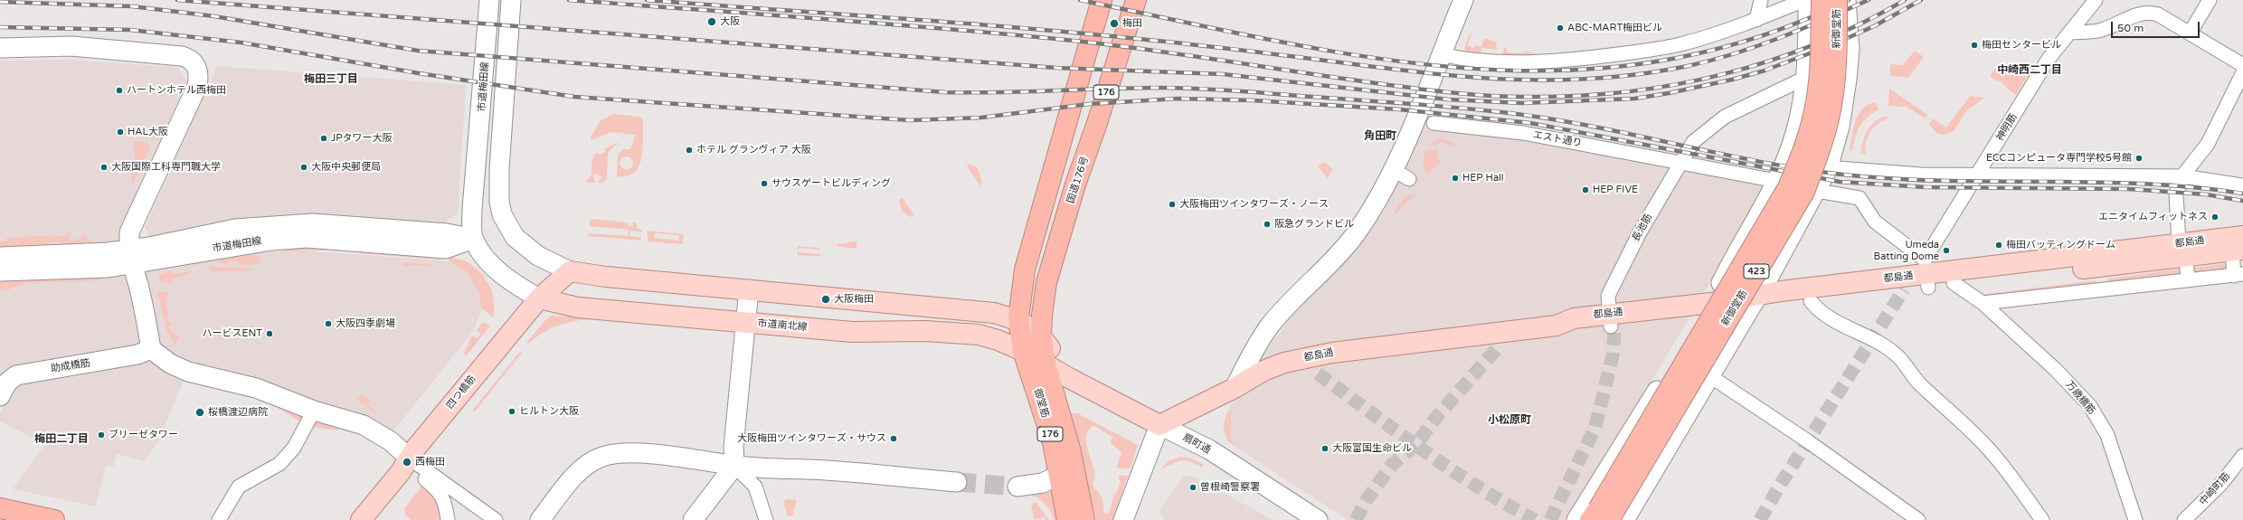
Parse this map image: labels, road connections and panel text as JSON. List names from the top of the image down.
{
  "streets": {
    "highway": [
      "新御堂筋",
      "176",
      "国道176号",
      "423",
      "御堂筋"
    ],
    "main road": [
      "都島通",
      "市道南北線",
      "四つ橋筋",
      "扇町通"
    ],
    "street": [
      "市道梅田線",
      "神明筋",
      "エスト通り",
      "長池筋",
      "助成橋筋",
      "万歳橋筋",
      "中崎町筋"
    ]
  },
  "crossings": [
    ["新御堂筋", "都島通"],
    ["新御堂筋", "423"],
    ["176", "市道南北線"],
    ["176", "御堂筋"],
    ["神明筋", "都島通"],
    ["エスト通り", "長池筋"],
    ["国道176号", "市道南北線"],
    ["国道176号", "御堂筋"],
    ["国道176号", "扇町通"],
    ["長池筋", "都島通"],
    ["都島通", "万歳橋筋"],
    ["都島通", "扇町通"],
    ["市道南北線", "四つ橋筋"],
    ["市道南北線", "御堂筋"],
    ["市道南北線", "扇町通"],
    ["御堂筋", "扇町通"]
  ],
  "districts": [
    "中崎西二丁目",
    "梅田三丁目",
    "角田町",
    "小松原町",
    "梅田二丁目"
  ],
  "places": [
    "大阪",
    "梅田",
    "ABC-MART梅田ビル",
    "梅田センタービル",
    "ハートンホテル西梅田",
    "HAL大阪",
    "JPタワー大阪",
    "ホテル グランヴィア 大阪",
    "ECCコンピュータ専門学校5号館",
    "大阪国際工科専門職大学",
    "大阪中央郵便局",
    "HEP Hall",
    "サウスゲートビルディング",
    "HEP FIVE",
    "大阪梅田ツインタワーズ・ノース",
    "エニタイムフィットネス",
    "阪急グランドビル",
    "梅田バッティングドーム",
    "Umeda Batting Dome",
    "大阪梅田",
    "大阪四季劇場",
    "ハービスENT",
    "ヒルトン大阪",
    "桜橋渡辺病院",
    "ブリーゼタワー",
    "大阪梅田ツインタワーズ・サウス",
    "大阪富国生命ビル",
    "西梅田",
    "曽根崎警察署"
  ],
  "scale_bar": "50 m"
}
